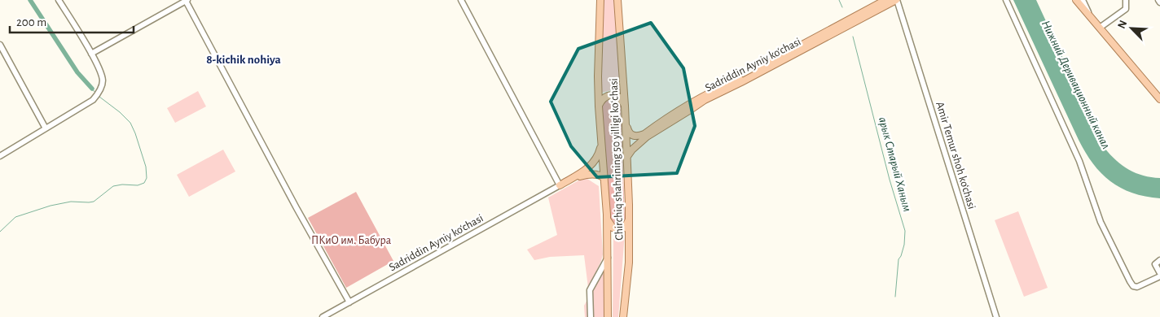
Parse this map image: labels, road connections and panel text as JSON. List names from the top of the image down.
{
  "streets": {
    "main road": ["Sadriddin Ayniy ko‘chasi", "Chirchiq shahrining 50 yilligi koʻchasi"],
    "street": ["Amir Temur shoh ko‘chasi"]
  },
  "crossings": [
    ["Sadriddin Ayniy ko‘chasi", "Amir Temur shoh ko‘chasi"],
    ["Sadriddin Ayniy ko‘chasi", "Chirchiq shahrining 50 yilligi koʻchasi"]
  ],
  "districts": ["8-kichik nohiya"],
  "water": ["Нижний Деривационный канал", "арык Старый Ханым"],
  "parks": ["ПКиО им. Бабура"],
  "scale_bar": "200 m",
  "north": "top left"
}
